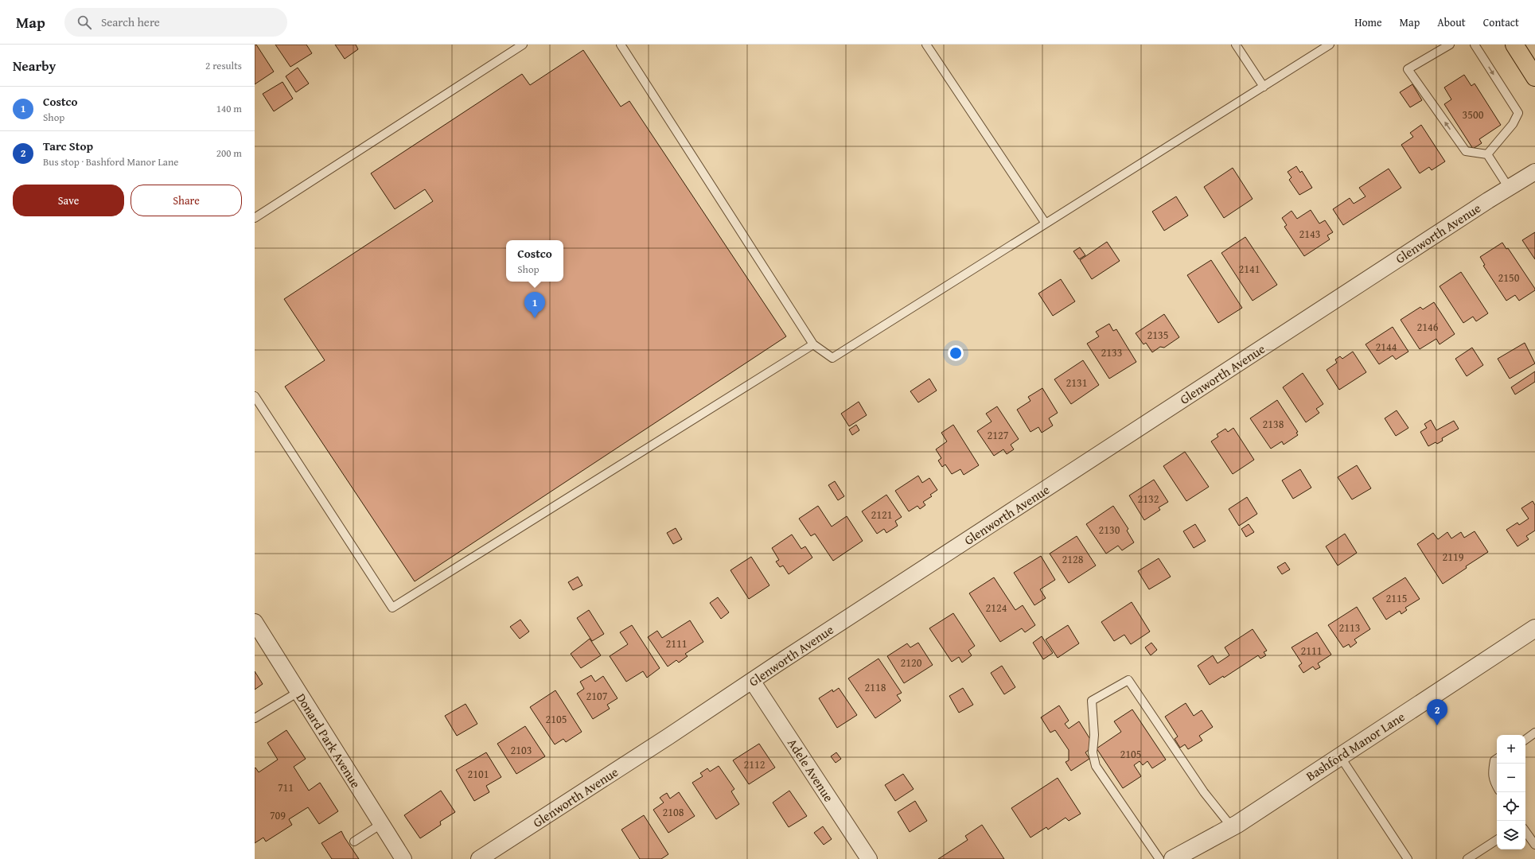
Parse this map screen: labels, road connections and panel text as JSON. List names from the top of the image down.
{
  "streets": {
    "street": [
      "Glenworth Avenue",
      "Donard Park Avenue",
      "Bashford Manor Lane",
      "Adele Avenue"
    ]
  },
  "crossings": [
    ["Glenworth Avenue", "Adele Avenue"]
  ],
  "house_numbers": [
    "3500",
    "2143",
    "2141",
    "2150",
    "2146",
    "2135",
    "2144",
    "2133",
    "2131",
    "2138",
    "2127",
    "2132",
    "2121",
    "2130",
    "2119",
    "2128",
    "2115",
    "2124",
    "2113",
    "2111",
    "2111",
    "2120",
    "2118",
    "2107",
    "2105",
    "2103",
    "2105",
    "2112",
    "2101",
    "711",
    "2108",
    "709"
  ],
  "page": {
    "header": "Map",
    "search": "Search here",
    "nav": [
      "Home",
      "Map",
      "About",
      "Contact"
    ],
    "heading": ["Nearby", "2 results"],
    "list": [
      {
        "mark": "1",
        "name": "Costco",
        "note": "Shop",
        "value": "140 m"
      },
      {
        "mark": "2",
        "name": "Tarc Stop",
        "note": "Bus stop · Bashford Manor Lane",
        "value": "200 m"
      }
    ],
    "buttons": ["Save", "Share"],
    "popup": ["Costco", "Shop"],
    "pins": ["1", "2"],
    "map_buttons": ["+", "−"]
  }
}
